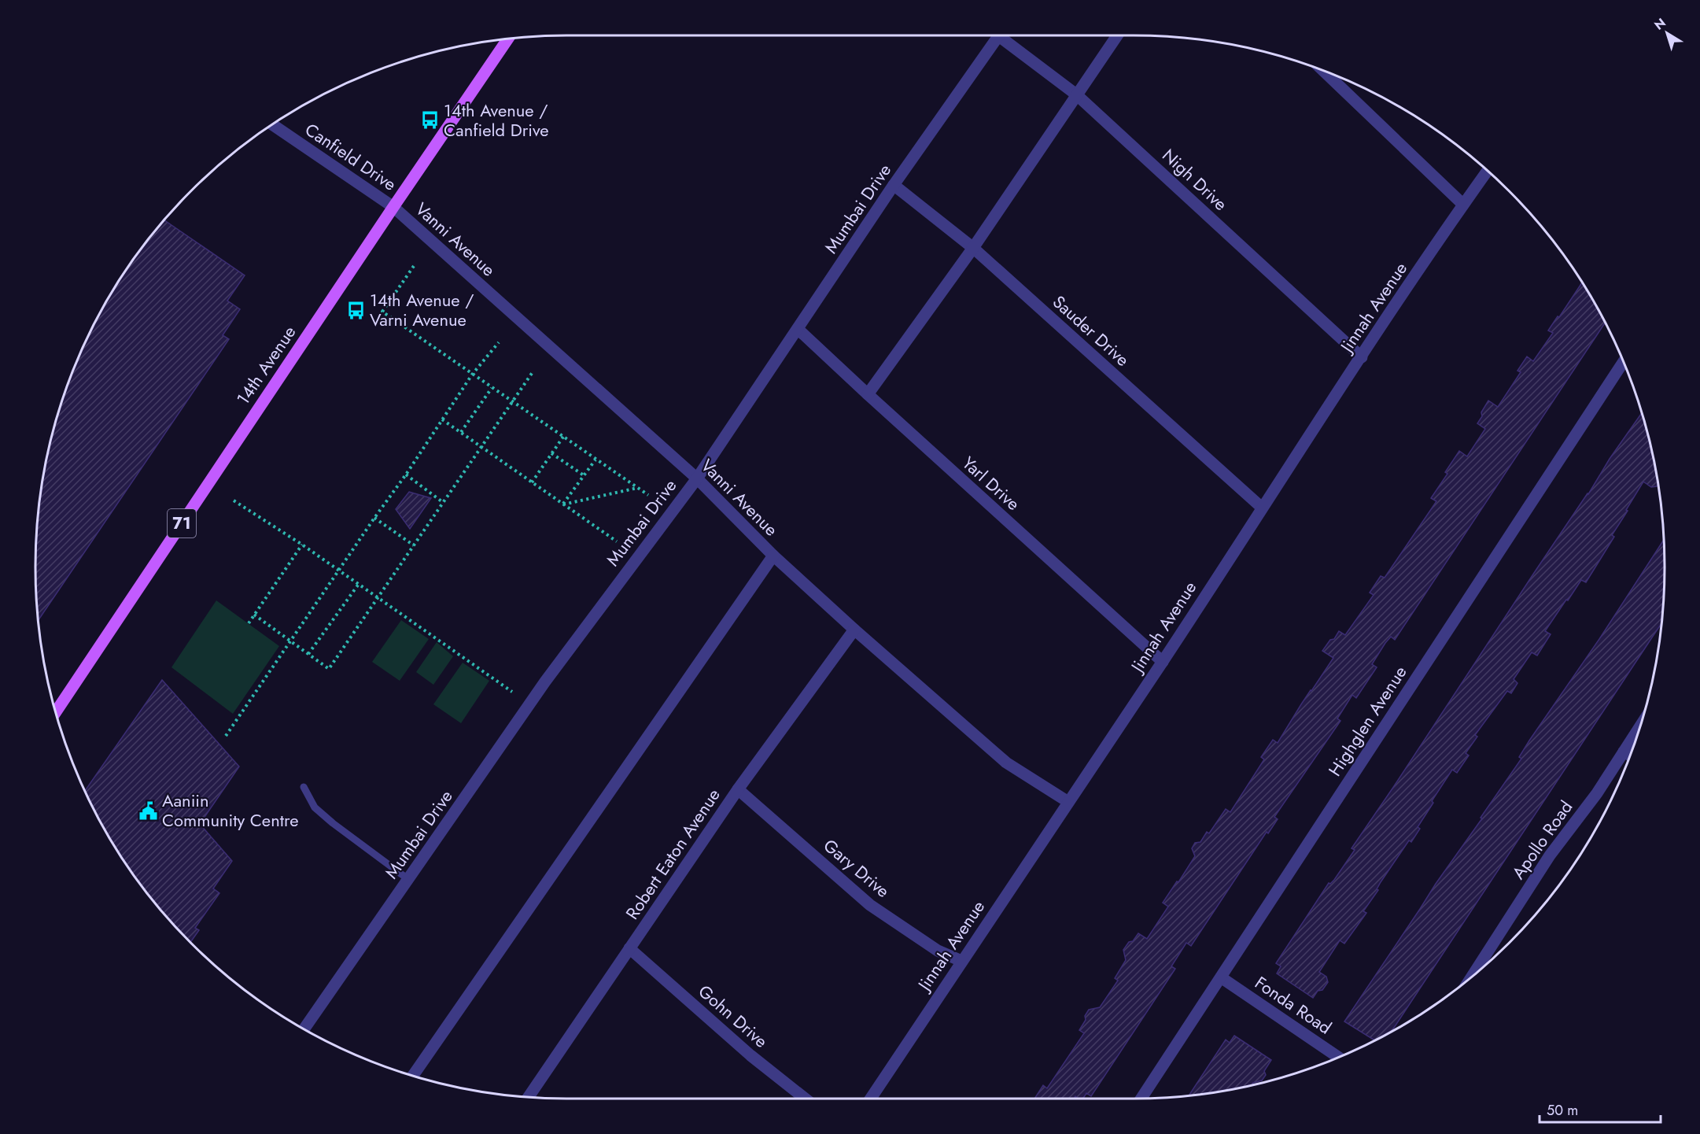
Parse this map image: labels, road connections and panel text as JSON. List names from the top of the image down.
{
  "streets": {
    "main road": ["14th Avenue", "71"],
    "street": [
      "Canfield Drive",
      "Nigh Drive",
      "Mumbai Drive",
      "Vanni Avenue",
      "Jinnah Avenue",
      "Sauder Drive",
      "Yarl Drive",
      "Highglen Avenue",
      "Apollo Road",
      "Robert Eaton Avenue",
      "Gary Drive",
      "Fonda Road",
      "Gohn Drive"
    ]
  },
  "crossings": [
    ["Canfield Drive", "Vanni Avenue"],
    ["Canfield Drive", "14th Avenue"],
    ["Nigh Drive", "Jinnah Avenue"],
    ["Mumbai Drive", "Vanni Avenue"],
    ["Mumbai Drive", "Sauder Drive"],
    ["Mumbai Drive", "Yarl Drive"],
    ["Vanni Avenue", "Jinnah Avenue"],
    ["Vanni Avenue", "14th Avenue"],
    ["Vanni Avenue", "Robert Eaton Avenue"],
    ["Jinnah Avenue", "Sauder Drive"],
    ["Jinnah Avenue", "Yarl Drive"],
    ["Jinnah Avenue", "Gary Drive"],
    ["Highglen Avenue", "Fonda Road"],
    ["Robert Eaton Avenue", "Gary Drive"],
    ["Robert Eaton Avenue", "Gohn Drive"]
  ],
  "places": {
    "bus stop": ["14th Avenue / Canfield Drive", "14th Avenue / Varni Avenue"],
    "public building": ["Aaniin Community Centre"]
  },
  "scale_bar": "50 m",
  "north": "top left"
}
